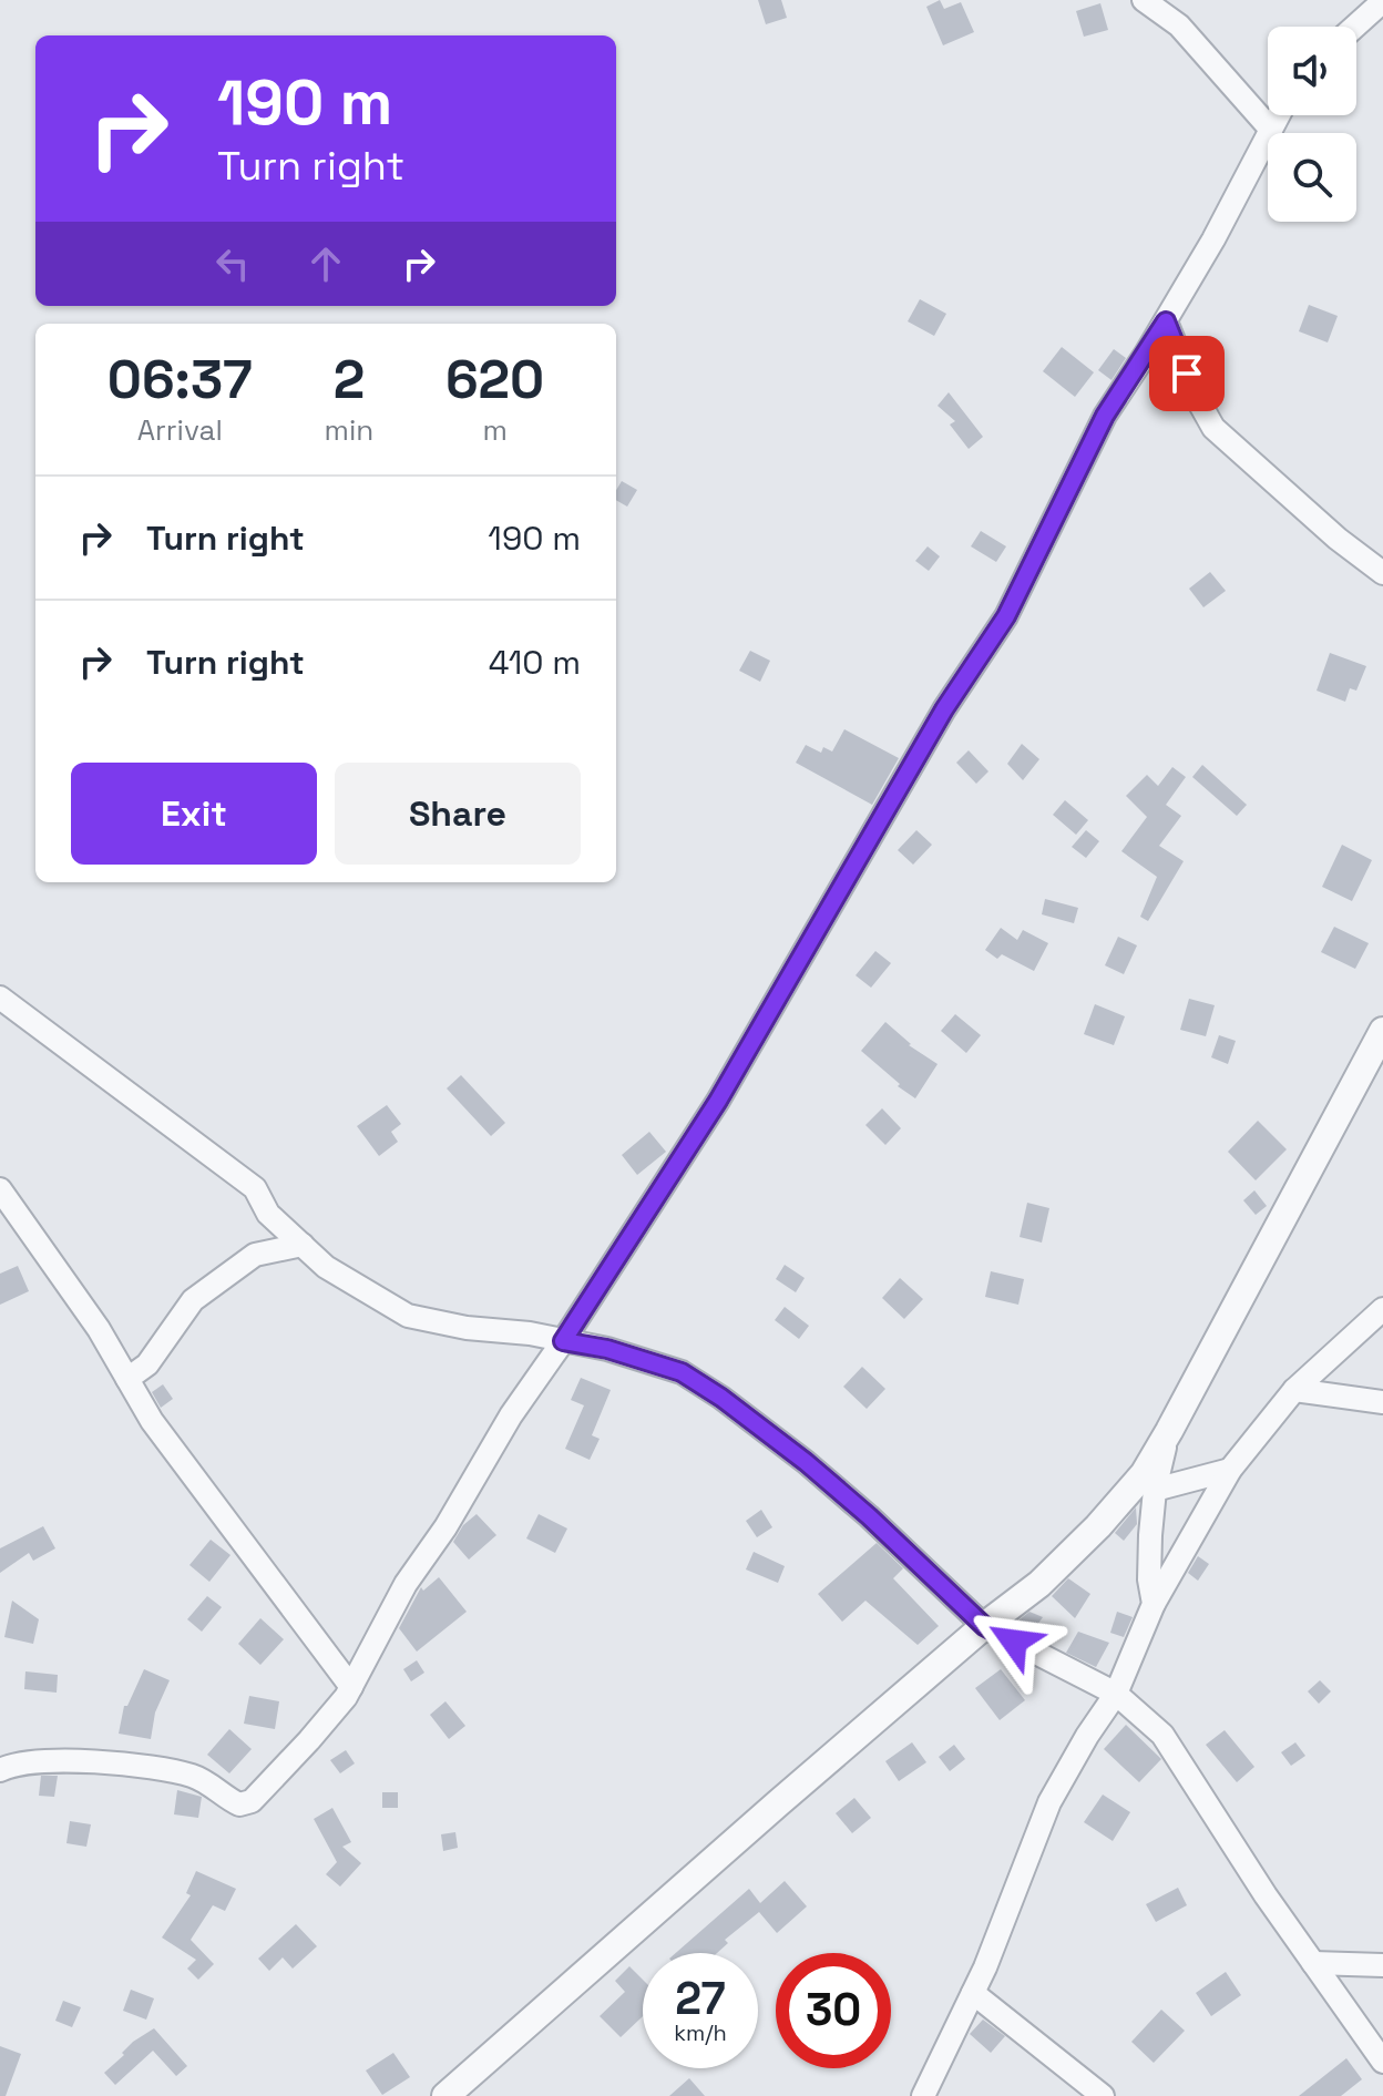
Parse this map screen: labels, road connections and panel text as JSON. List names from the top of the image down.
{
  "page": {
    "turn": ["190 m", "Turn right"],
    "eta": [
      "06:37",
      "Arrival",
      "2",
      "min",
      "620",
      "m"
    ],
    "list": [
      {
        "name": "Turn right",
        "value": "190 m"
      },
      {
        "name": "Turn right",
        "value": "410 m"
      }
    ],
    "buttons": ["Exit", "Share"],
    "speed": "27 km/h",
    "limit": "30"
  }
}
